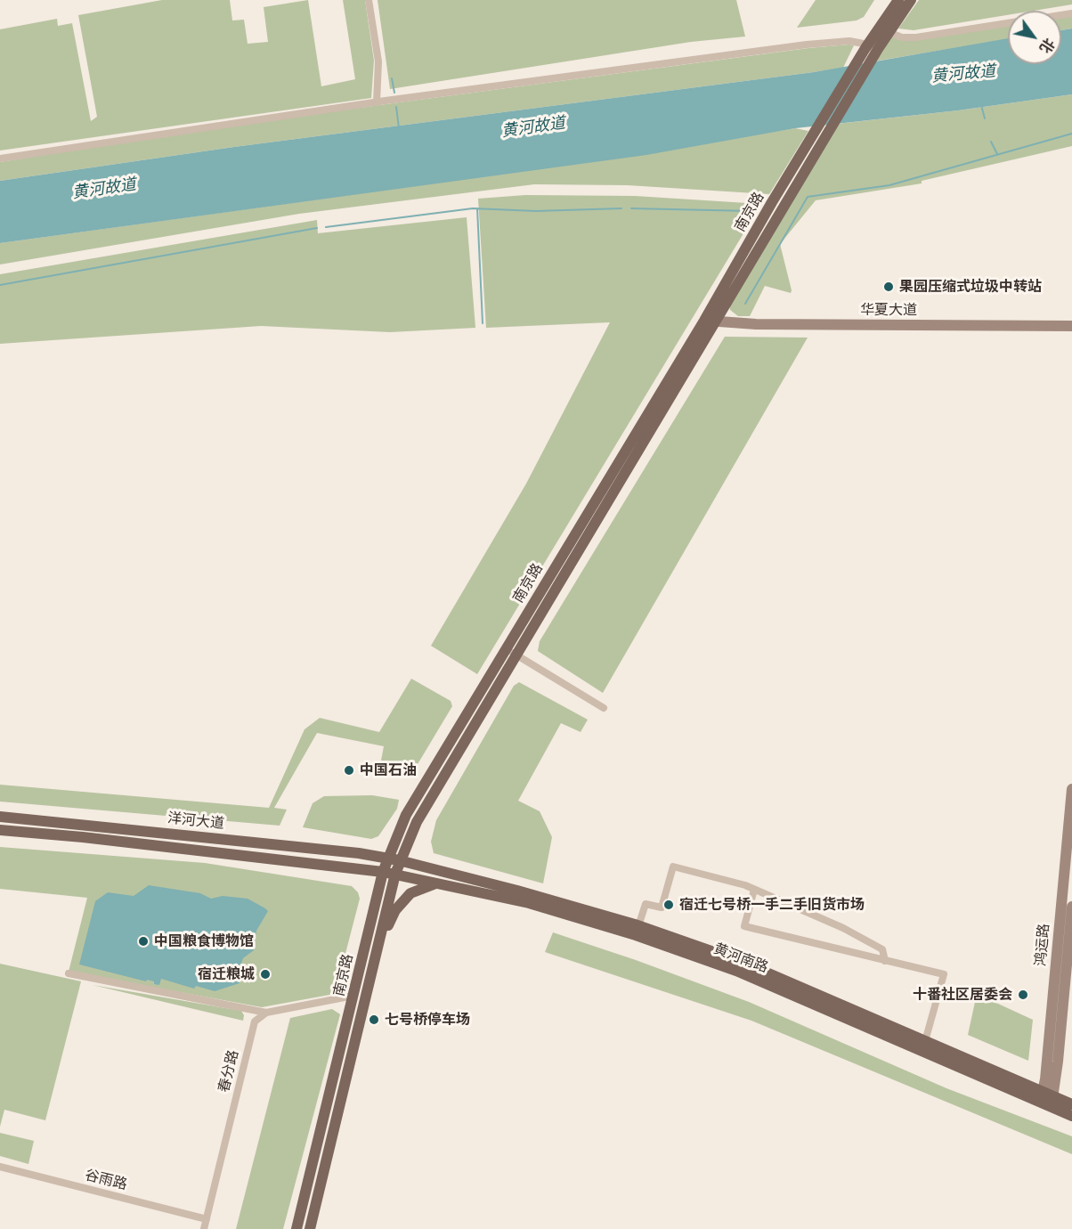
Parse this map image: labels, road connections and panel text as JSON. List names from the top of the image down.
{
  "streets": {
    "main road": ["南京路", "洋河大道", "黄河南路"],
    "street": [
      "华夏大道",
      "鸿运路",
      "春分路",
      "谷雨路"
    ]
  },
  "crossings": [
    ["南京路", "华夏大道"],
    ["南京路", "洋河大道"],
    ["南京路", "黄河南路"],
    ["洋河大道", "黄河南路"],
    ["鸿运路", "黄河南路"],
    ["春分路", "谷雨路"]
  ],
  "water": ["黄河故道"],
  "places": [
    "果园压缩式垃圾中转站",
    "中国石油",
    "宿迁七号桥一手二手旧货市场",
    "中国粮食博物馆",
    "宿迁粮城",
    "十番社区居委会",
    "七号桥停车场"
  ],
  "north": "bottom right"
}
